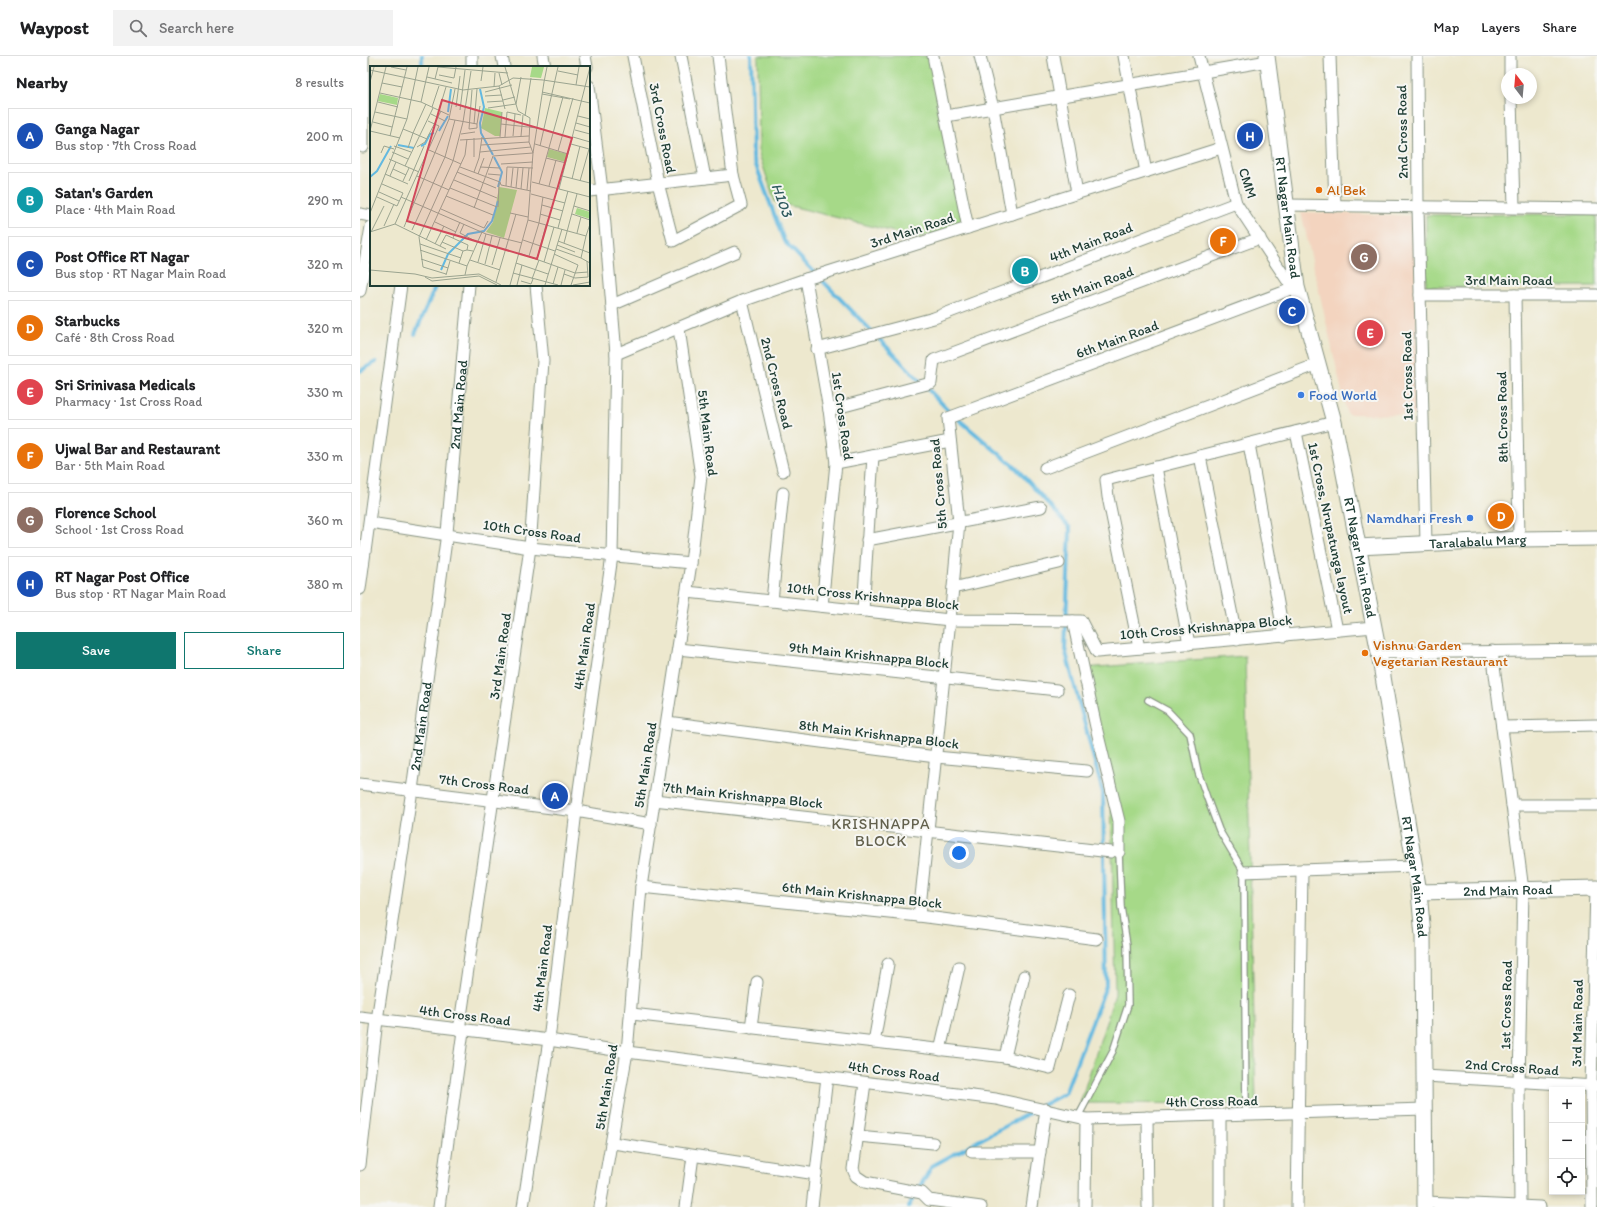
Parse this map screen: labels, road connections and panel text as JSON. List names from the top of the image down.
{
  "streets": {
    "street": [
      "3rd Cross Road",
      "2nd Cross Road",
      "CMM",
      "RT Nagar Main Road",
      "3rd Main Road",
      "4th Main Road",
      "5th Main Road",
      "6th Main Road",
      "1st Cross Road",
      "2nd Main Road",
      "8th Cross Road",
      "5th Cross Road",
      "1st Cross, Nrupatunga layout",
      "10th Cross Road",
      "Taralabalu Marg",
      "10th Cross Krishnappa Block",
      "9th Main Krishnappa Block",
      "8th Main Krishnappa Block",
      "7th Cross Road",
      "7th Main Krishnappa Block",
      "6th Main Krishnappa Block",
      "4th Cross Road"
    ]
  },
  "crossings": [
    ["2nd Cross Road", "RT Nagar Main Road"],
    ["2nd Cross Road", "3rd Main Road"],
    ["2nd Cross Road", "1st Cross Road"],
    ["CMM", "RT Nagar Main Road"],
    ["CMM", "3rd Main Road"],
    ["CMM", "4th Main Road"],
    ["CMM", "5th Main Road"],
    ["CMM", "6th Main Road"],
    ["RT Nagar Main Road", "6th Main Road"],
    ["RT Nagar Main Road", "2nd Main Road"],
    ["RT Nagar Main Road", "Taralabalu Marg"],
    ["RT Nagar Main Road", "10th Cross Krishnappa Block"],
    ["RT Nagar Main Road", "4th Cross Road"],
    ["3rd Main Road", "4th Main Road"],
    ["3rd Main Road", "5th Main Road"],
    ["3rd Main Road", "1st Cross Road"],
    ["3rd Main Road", "2nd Main Road"],
    ["3rd Main Road", "8th Cross Road"],
    ["3rd Main Road", "10th Cross Road"],
    ["3rd Main Road", "7th Cross Road"],
    ["3rd Main Road", "4th Cross Road"],
    ["4th Main Road", "1st Cross Road"],
    ["4th Main Road", "10th Cross Road"],
    ["4th Main Road", "7th Cross Road"],
    ["4th Main Road", "4th Cross Road"],
    ["5th Main Road", "1st Cross Road"],
    ["5th Main Road", "10th Cross Road"],
    ["5th Main Road", "10th Cross Krishnappa Block"],
    ["5th Main Road", "9th Main Krishnappa Block"],
    ["5th Main Road", "8th Main Krishnappa Block"],
    ["5th Main Road", "7th Cross Road"],
    ["5th Main Road", "7th Main Krishnappa Block"],
    ["5th Main Road", "6th Main Krishnappa Block"],
    ["5th Main Road", "4th Cross Road"],
    ["6th Main Road", "5th Cross Road"],
    ["1st Cross Road", "2nd Main Road"],
    ["1st Cross Road", "Taralabalu Marg"],
    ["1st Cross Road", "10th Cross Krishnappa Block"],
    ["2nd Main Road", "10th Cross Road"],
    ["2nd Main Road", "7th Cross Road"],
    ["2nd Main Road", "4th Cross Road"],
    ["8th Cross Road", "Taralabalu Marg"],
    ["5th Cross Road", "10th Cross Krishnappa Block"],
    ["5th Cross Road", "9th Main Krishnappa Block"],
    ["5th Cross Road", "8th Main Krishnappa Block"],
    ["5th Cross Road", "7th Main Krishnappa Block"],
    ["5th Cross Road", "6th Main Krishnappa Block"],
    ["1st Cross, Nrupatunga layout", "10th Cross Krishnappa Block"]
  ],
  "districts": ["KRISHNAPPA BLOCK"],
  "water": ["H103"],
  "places": [
    "Al Bek",
    "Food World",
    "Namdhari Fresh",
    "Vishnu Garden Vegetarian Restaurant"
  ],
  "north": "top",
  "page": {
    "header": "Waypost",
    "search": "Search here",
    "nav": ["Map", "Layers", "Share"],
    "heading": ["Nearby", "8 results"],
    "list": [
      {
        "mark": "A",
        "name": "Ganga Nagar",
        "note": "Bus stop · 7th Cross Road",
        "value": "200 m"
      },
      {
        "mark": "B",
        "name": "Satan's Garden",
        "note": "Place · 4th Main Road",
        "value": "290 m"
      },
      {
        "mark": "C",
        "name": "Post Office RT Nagar",
        "note": "Bus stop · RT Nagar Main Road",
        "value": "320 m"
      },
      {
        "mark": "D",
        "name": "Starbucks",
        "note": "Café · 8th Cross Road",
        "value": "320 m"
      },
      {
        "mark": "E",
        "name": "Sri Srinivasa Medicals",
        "note": "Pharmacy · 1st Cross Road",
        "value": "330 m"
      },
      {
        "mark": "F",
        "name": "Ujwal Bar and Restaurant",
        "note": "Bar · 5th Main Road",
        "value": "330 m"
      },
      {
        "mark": "G",
        "name": "Florence School",
        "note": "School · 1st Cross Road",
        "value": "360 m"
      },
      {
        "mark": "H",
        "name": "RT Nagar Post Office",
        "note": "Bus stop · RT Nagar Main Road",
        "value": "380 m"
      }
    ],
    "pins": [
      "H",
      "F",
      "G",
      "B",
      "C",
      "E",
      "D",
      "A"
    ],
    "buttons": ["Save", "Share"],
    "map_buttons": ["+", "−"]
  }
}
